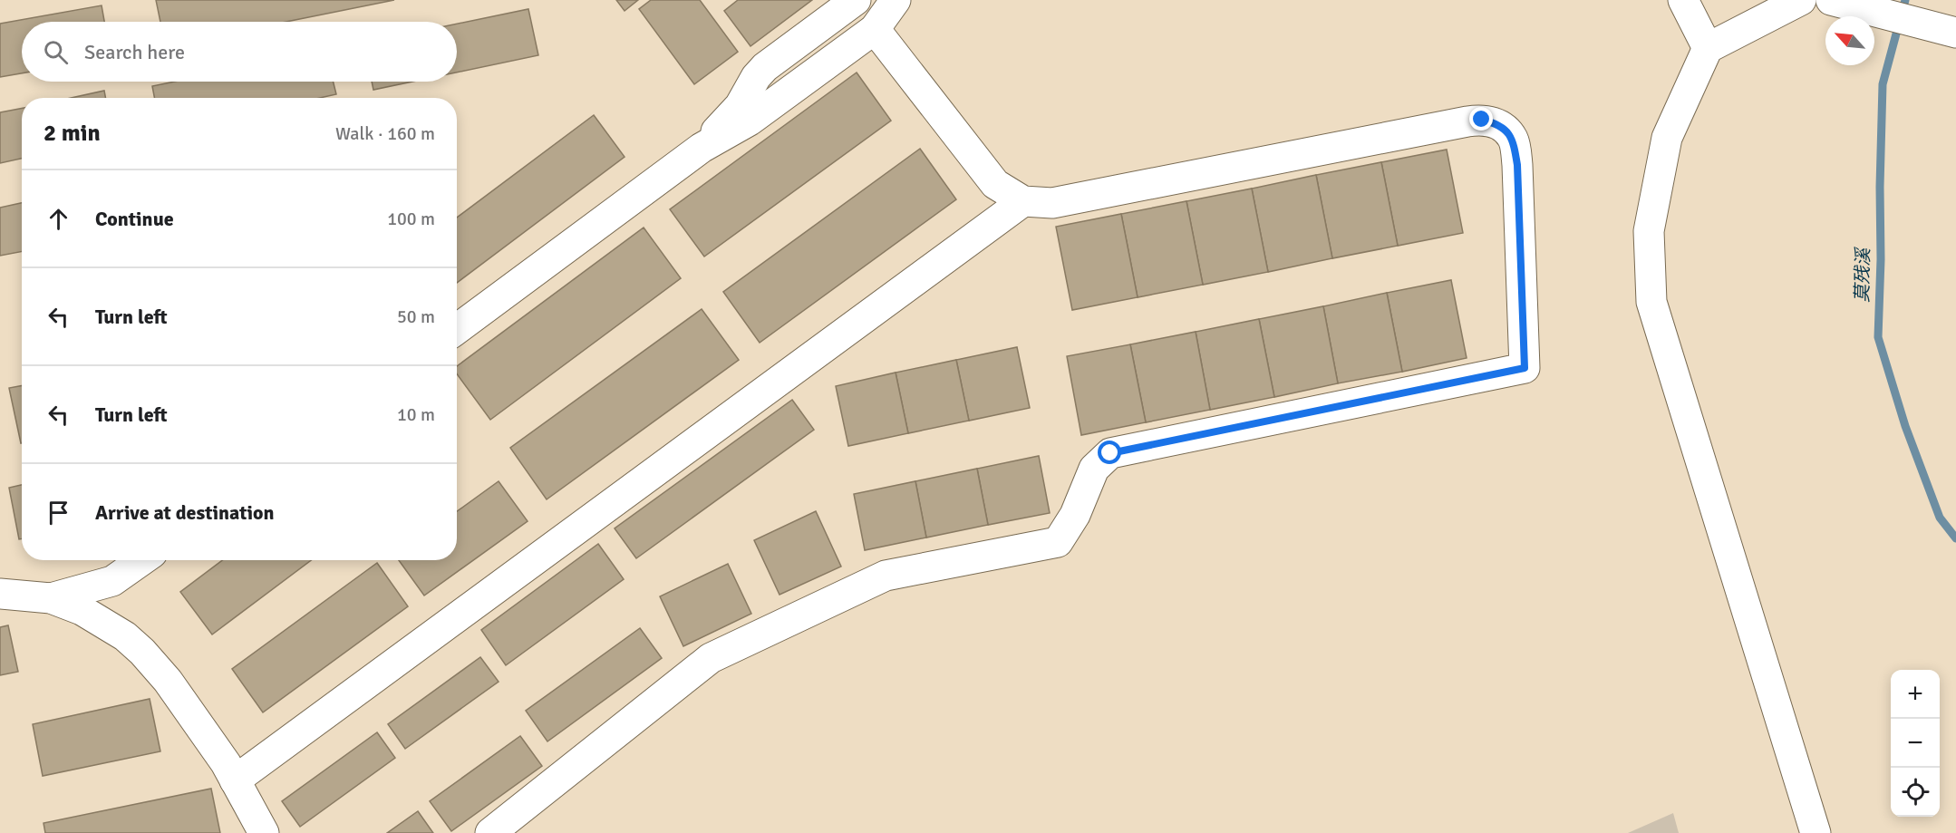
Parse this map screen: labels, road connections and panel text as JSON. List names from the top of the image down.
{
  "water": ["莫残溪"],
  "north": "top left",
  "page": {
    "search": "Search here",
    "heading": ["2 min", "Walk · 160 m"],
    "list": [
      ["Continue", "100 m"],
      ["Turn left", "50 m"],
      ["Turn left", "10 m"],
      "Arrive at destination"
    ],
    "map_buttons": ["+", "−"]
  }
}
